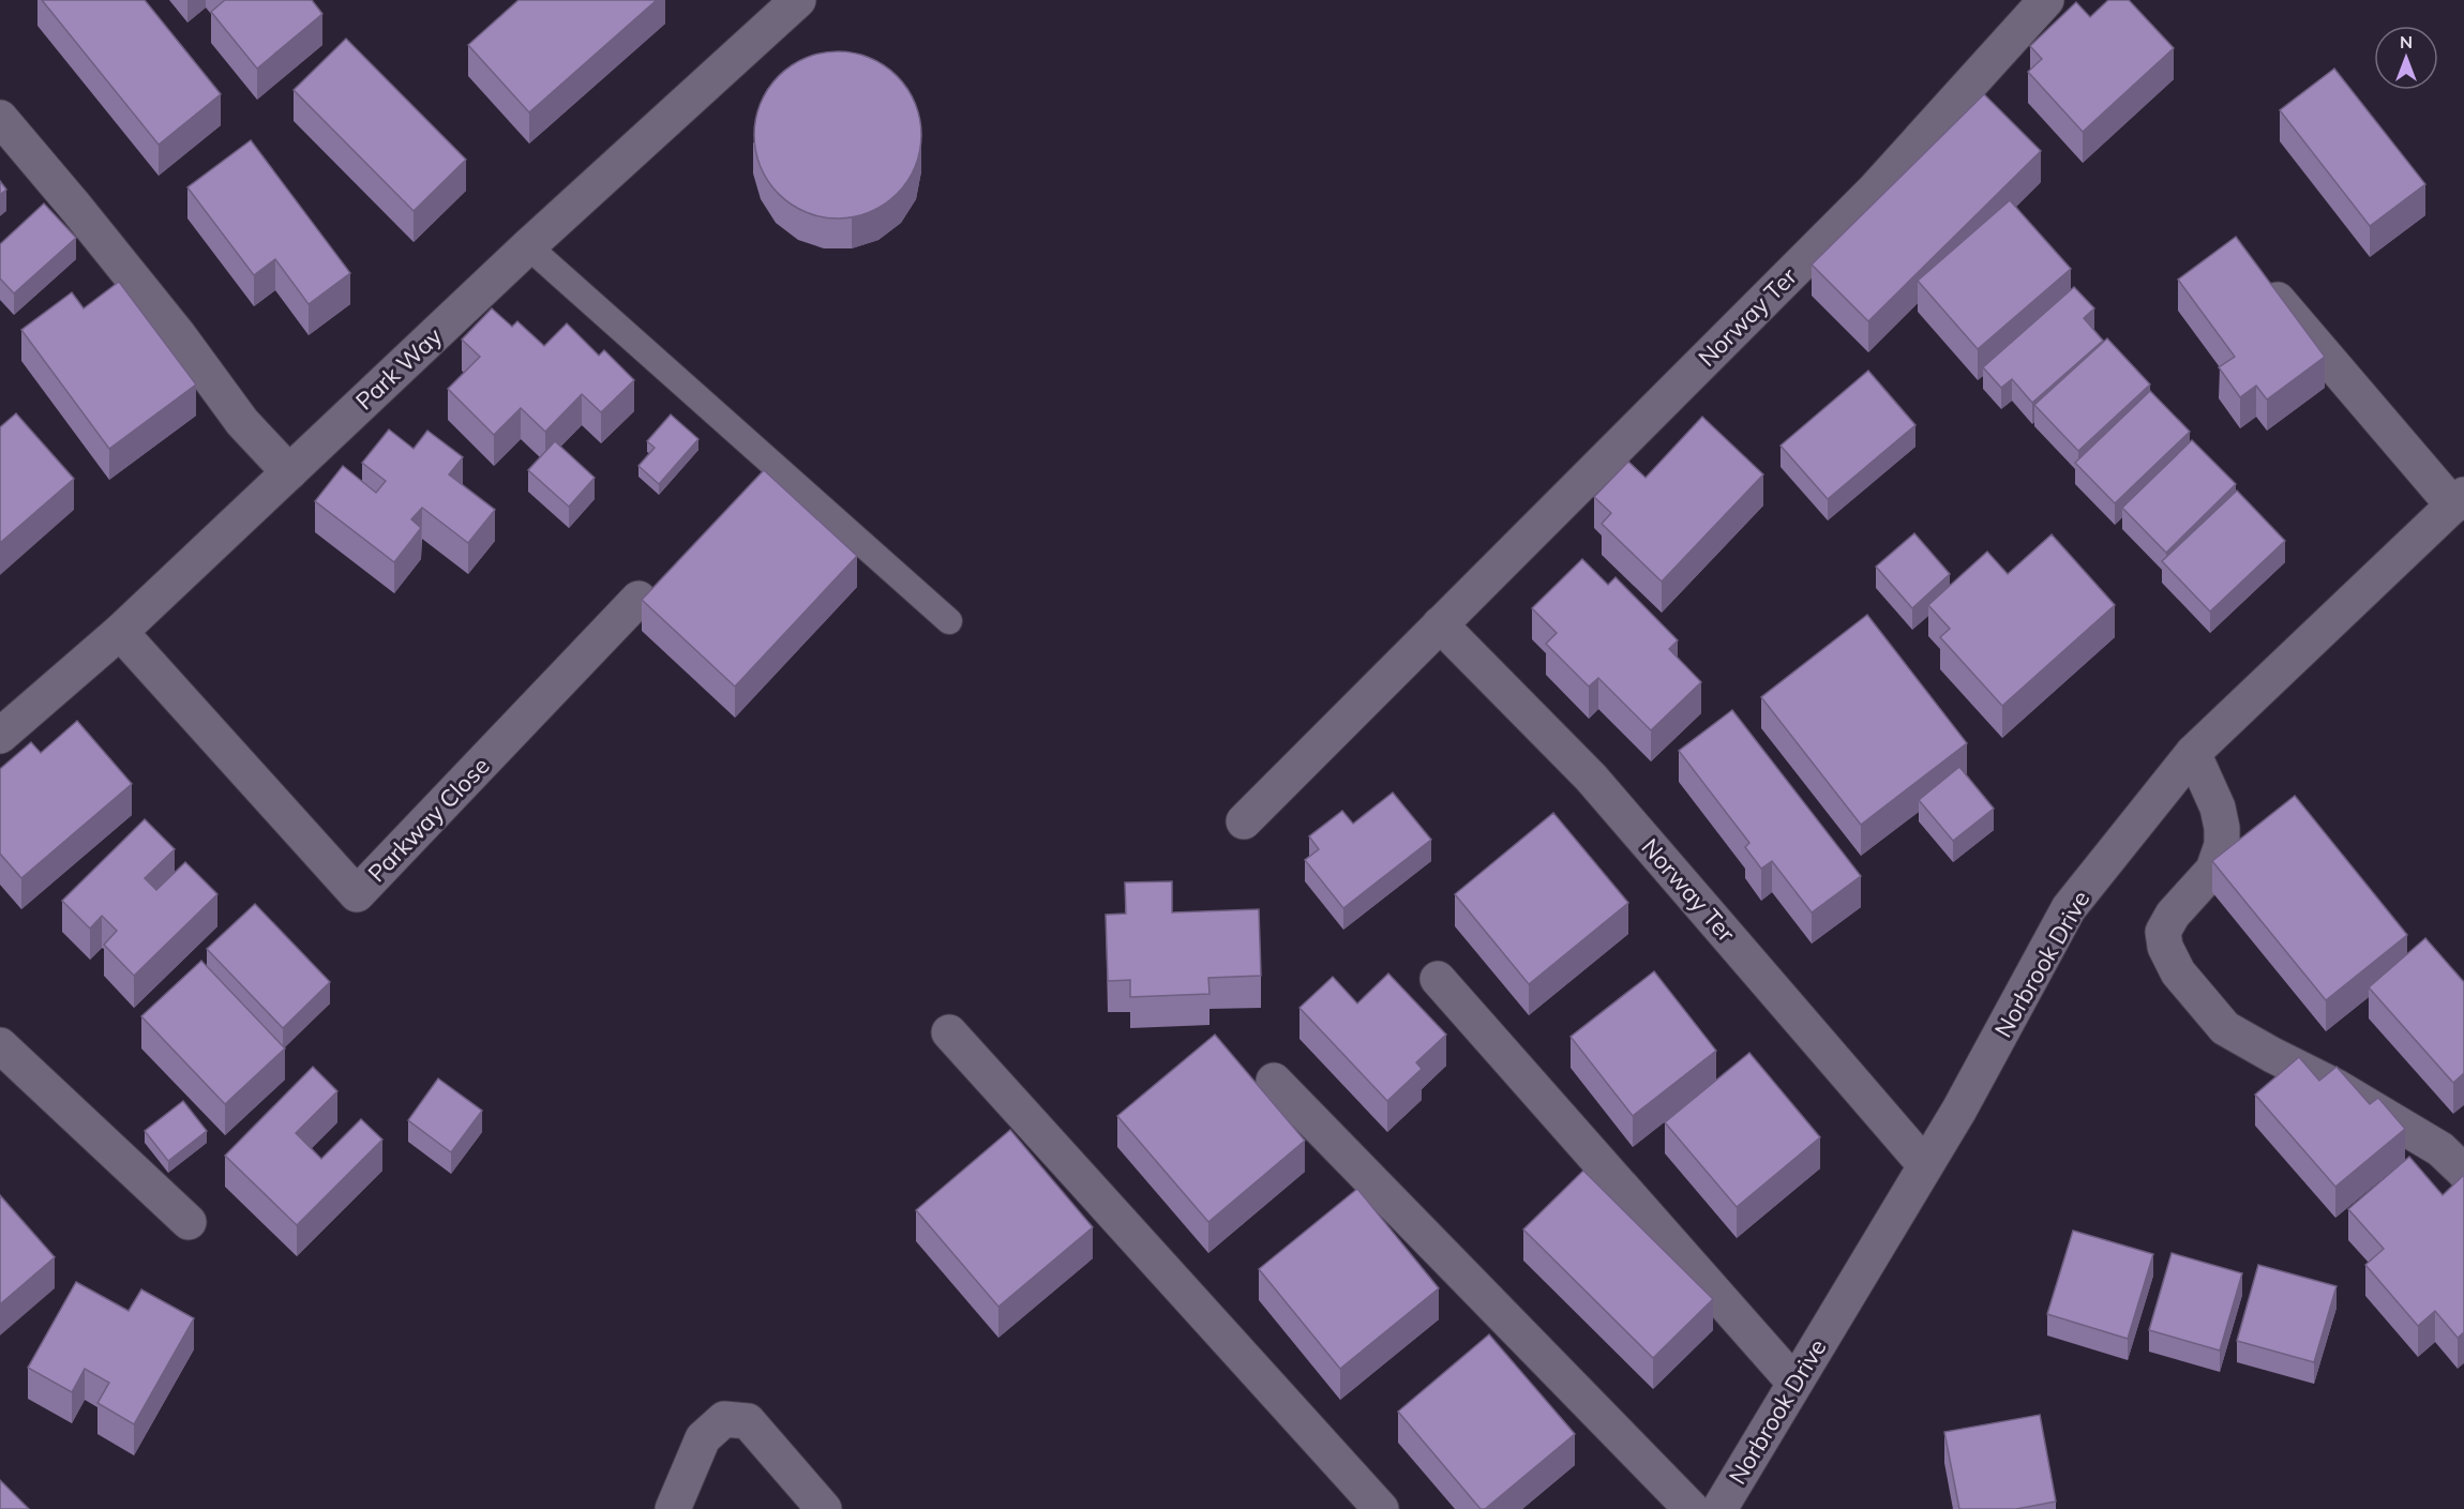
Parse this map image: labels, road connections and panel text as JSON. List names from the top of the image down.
{
  "streets": {
    "street": [
      "Norway Ter",
      "Park Way",
      "Parkway Close",
      "Norbrook Drive"
    ]
  },
  "crossings": [
    ["Norway Ter", "Norbrook Drive"],
    ["Park Way", "Parkway Close"]
  ],
  "north": "top"
}
